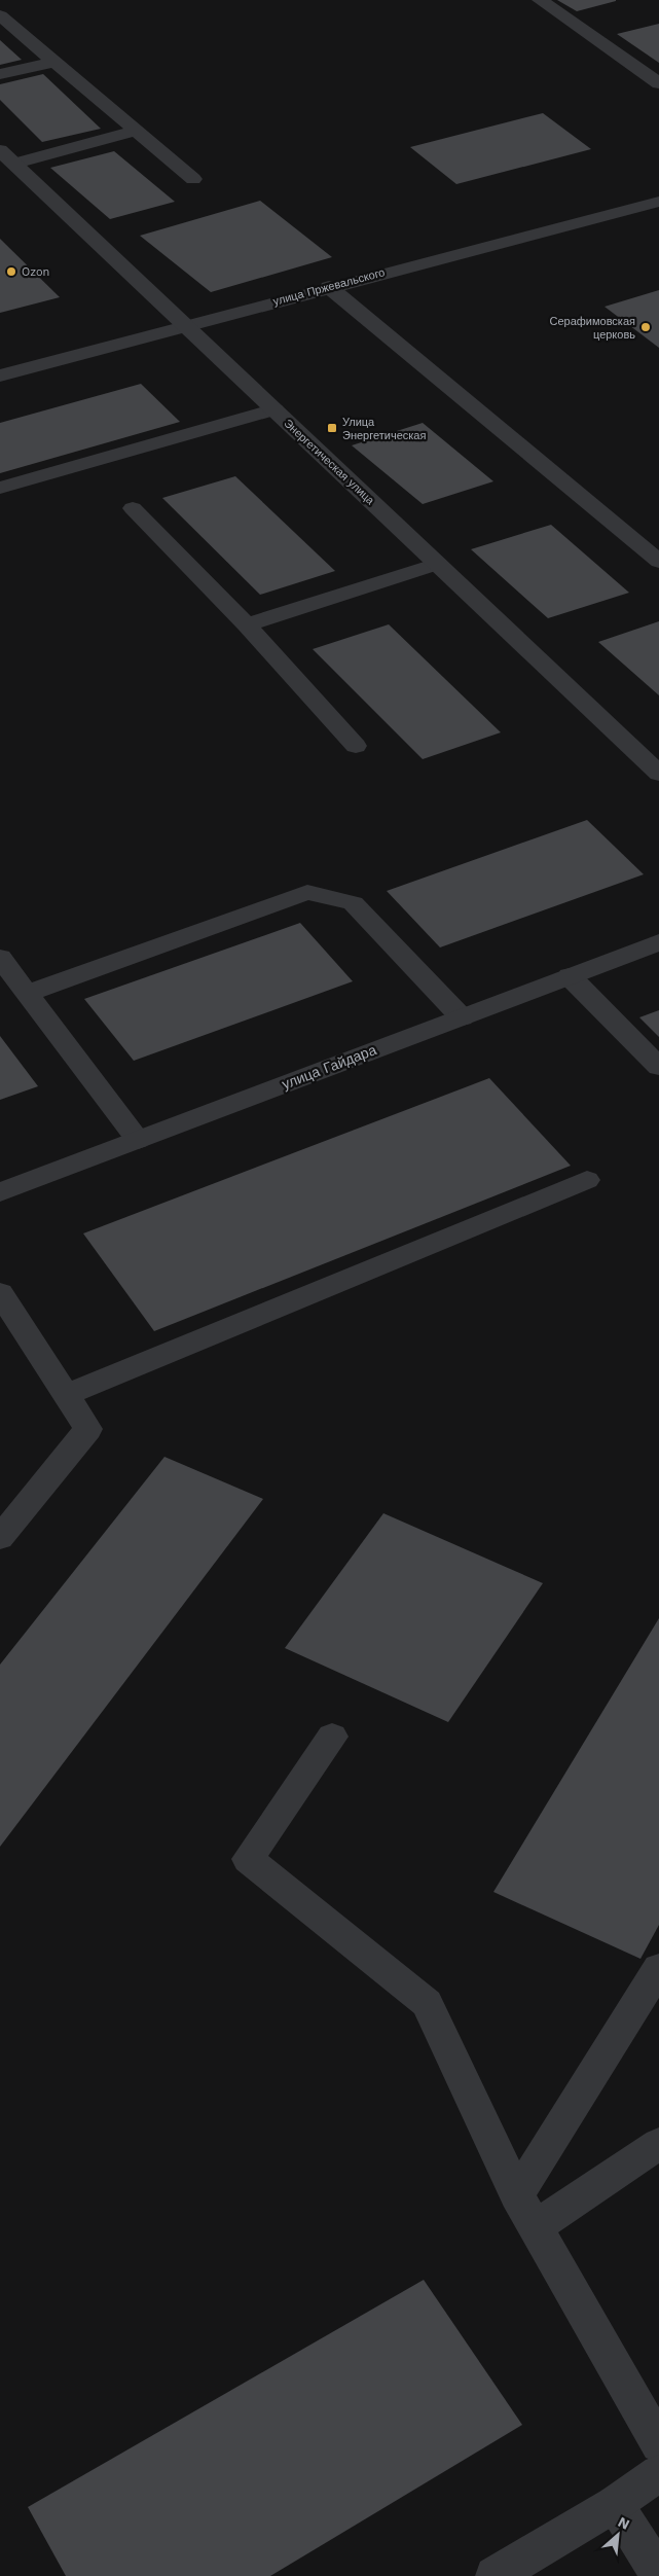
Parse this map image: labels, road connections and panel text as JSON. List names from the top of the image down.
{
  "streets": {
    "street": ["улица Пржевальского", "Энергетическая улица", "улица Гайдара"]
  },
  "crossings": [
    ["улица Пржевальского", "Энергетическая улица"]
  ],
  "places": {
    "other": ["Ozon", "Серафимовская церковь"],
    "transit": ["Улица Энергетическая"]
  },
  "north": "top right"
}
